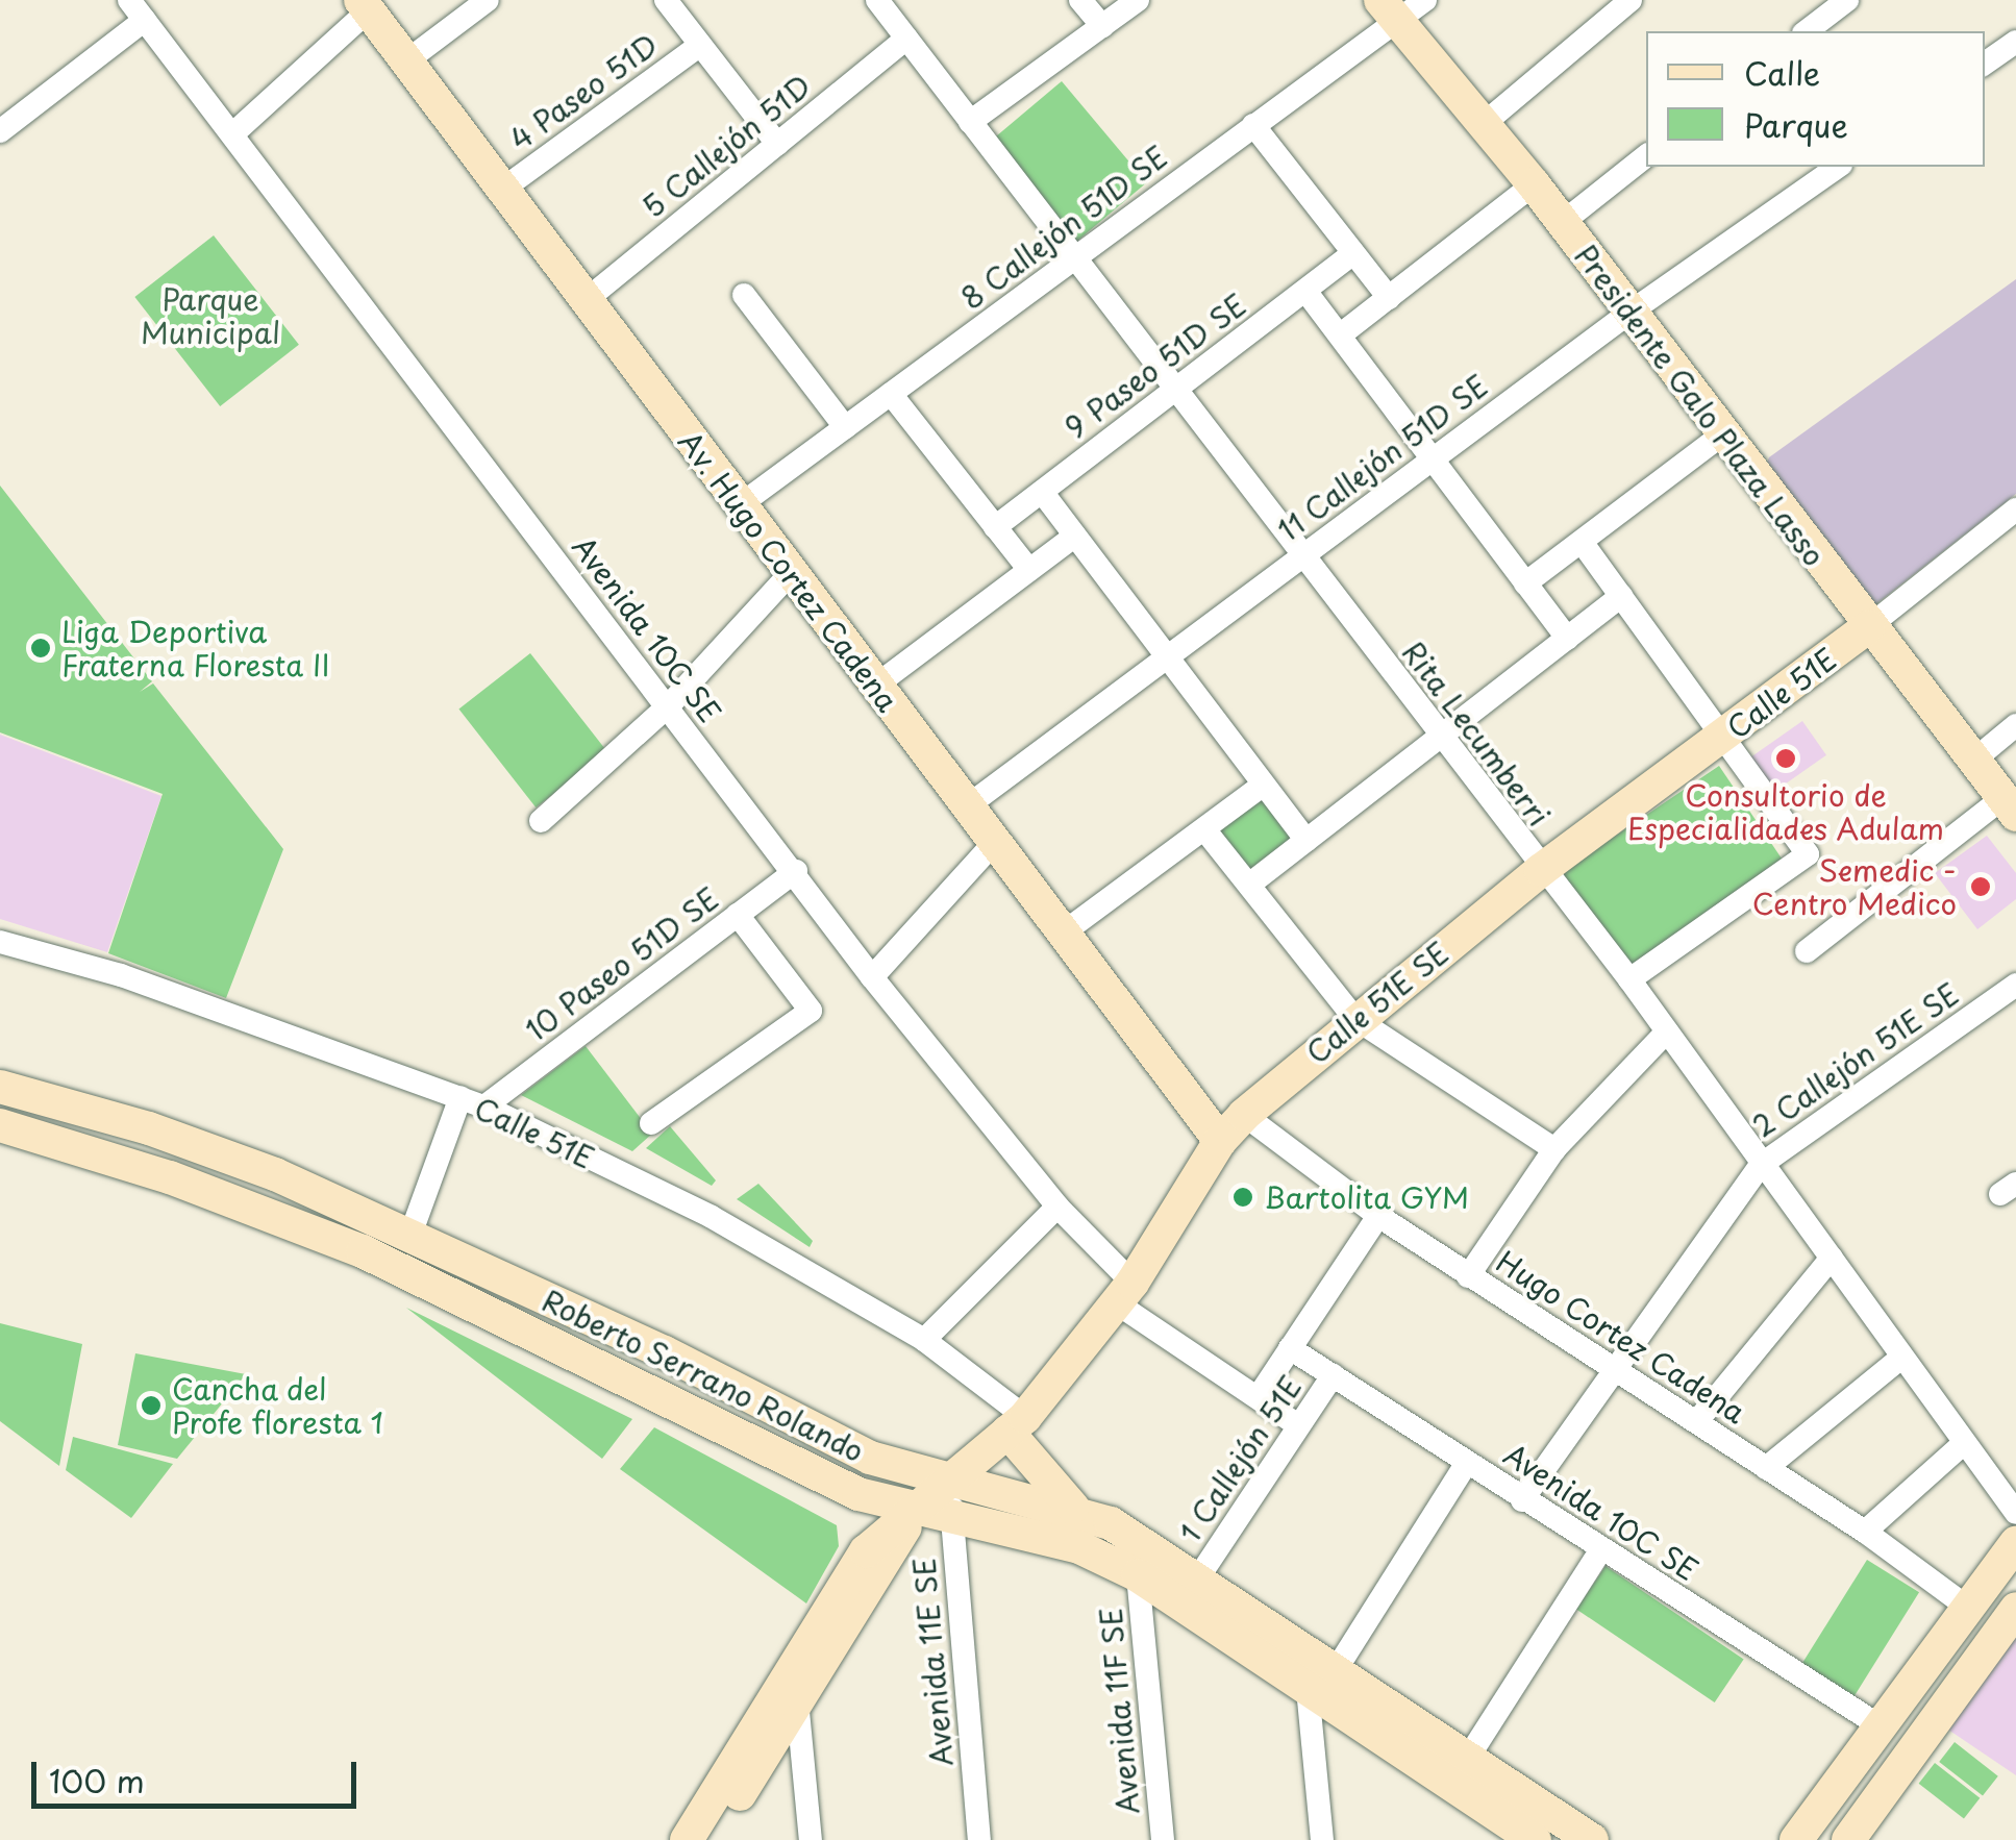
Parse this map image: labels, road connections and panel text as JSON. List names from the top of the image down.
{
  "streets": {
    "street": [
      "4 Paseo 51D",
      "5 Callejón 51D",
      "8 Callejón 51D SE",
      "9 Paseo 51D SE",
      "Presidente Galo Plaza Lasso",
      "11 Callejón 51D SE",
      "Av. Hugo Cortez Cadena",
      "Avenida 10C SE",
      "Calle 51E",
      "Rita Lecumberri",
      "10 Paseo 51D SE",
      "Calle 51E SE",
      "2 Callejón 51E SE",
      "Hugo Cortez Cadena",
      "Roberto Serrano Rolando",
      "1 Callejón 51E",
      "Avenida 11E SE",
      "Avenida 11F SE"
    ]
  },
  "crossings": [
    ["4 Paseo 51D", "Av. Hugo Cortez Cadena"],
    ["5 Callejón 51D", "Av. Hugo Cortez Cadena"],
    ["5 Callejón 51D", "Rita Lecumberri"],
    ["8 Callejón 51D SE", "Presidente Galo Plaza Lasso"],
    ["8 Callejón 51D SE", "Av. Hugo Cortez Cadena"],
    ["8 Callejón 51D SE", "Rita Lecumberri"],
    ["9 Paseo 51D SE", "Rita Lecumberri"],
    ["Presidente Galo Plaza Lasso", "11 Callejón 51D SE"],
    ["Presidente Galo Plaza Lasso", "Calle 51E"],
    ["11 Callejón 51D SE", "Av. Hugo Cortez Cadena"],
    ["11 Callejón 51D SE", "Rita Lecumberri"],
    ["Av. Hugo Cortez Cadena", "Calle 51E SE"],
    ["Avenida 10C SE", "10 Paseo 51D SE"],
    ["Avenida 10C SE", "Calle 51E SE"],
    ["Avenida 10C SE", "2 Callejón 51E SE"],
    ["Avenida 10C SE", "1 Callejón 51E"],
    ["Calle 51E", "Rita Lecumberri"],
    ["Calle 51E", "10 Paseo 51D SE"],
    ["Calle 51E", "Calle 51E SE"],
    ["Rita Lecumberri", "Calle 51E SE"],
    ["Rita Lecumberri", "2 Callejón 51E SE"],
    ["Calle 51E SE", "Hugo Cortez Cadena"],
    ["Calle 51E SE", "Roberto Serrano Rolando"],
    ["Calle 51E SE", "Avenida 11E SE"],
    ["2 Callejón 51E SE", "Hugo Cortez Cadena"],
    ["Hugo Cortez Cadena", "1 Callejón 51E"],
    ["Roberto Serrano Rolando", "1 Callejón 51E"],
    ["Roberto Serrano Rolando", "Avenida 11E SE"],
    ["Roberto Serrano Rolando", "Avenida 11F SE"]
  ],
  "parks": ["Parque Municipal"],
  "places": [
    "Liga Deportiva Fraterna Floresta II",
    "Consultorio de Especialidades Adulam",
    "Semedic - Centro Medico",
    "Bartolita GYM",
    "Cancha del Profe floresta 1"
  ],
  "legend": ["Calle", "Parque"],
  "scale_bar": "100 m"
}
